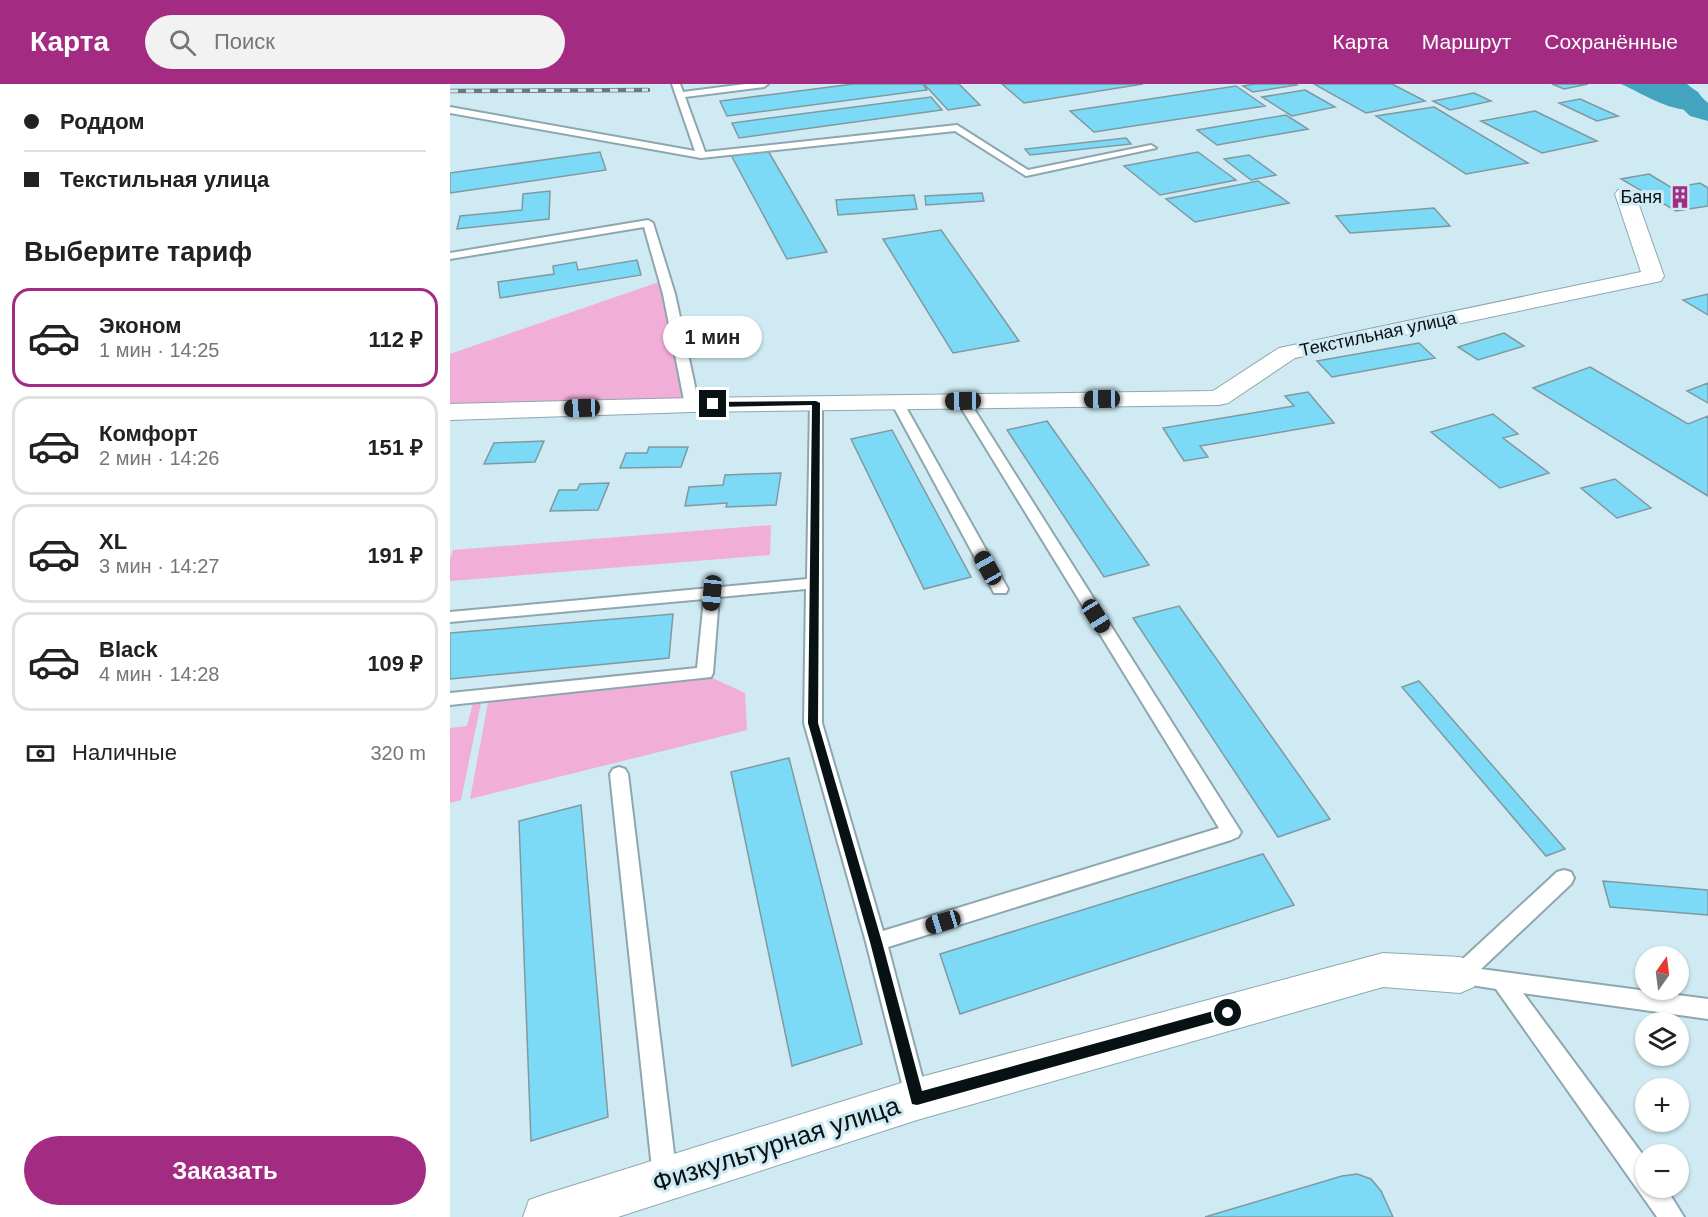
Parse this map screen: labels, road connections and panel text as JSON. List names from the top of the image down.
{
  "streets": {
    "street": ["Текстильная улица", "Физкультурная улица"]
  },
  "places": {
    "building": ["Баня"]
  },
  "north": "top",
  "page": {
    "header": "Карта",
    "search": "Поиск",
    "nav": ["Карта", "Маршрут", "Сохранённые"],
    "banner": ["Роддом", "Текстильная улица"],
    "heading": "Выберите тариф",
    "list": [
      {
        "name": "Эконом",
        "note": "1 мин · 14:25",
        "value": "112 ₽"
      },
      {
        "name": "Комфорт",
        "note": "2 мин · 14:26",
        "value": "151 ₽"
      },
      {
        "name": "XL",
        "note": "3 мин · 14:27",
        "value": "191 ₽"
      },
      {
        "name": "Black",
        "note": "4 мин · 14:28",
        "value": "109 ₽"
      }
    ],
    "bubble": "1 мин",
    "pay": ["Наличные", "320 m"],
    "map_buttons": ["+", "−"],
    "buttons": "Заказать"
  }
}
